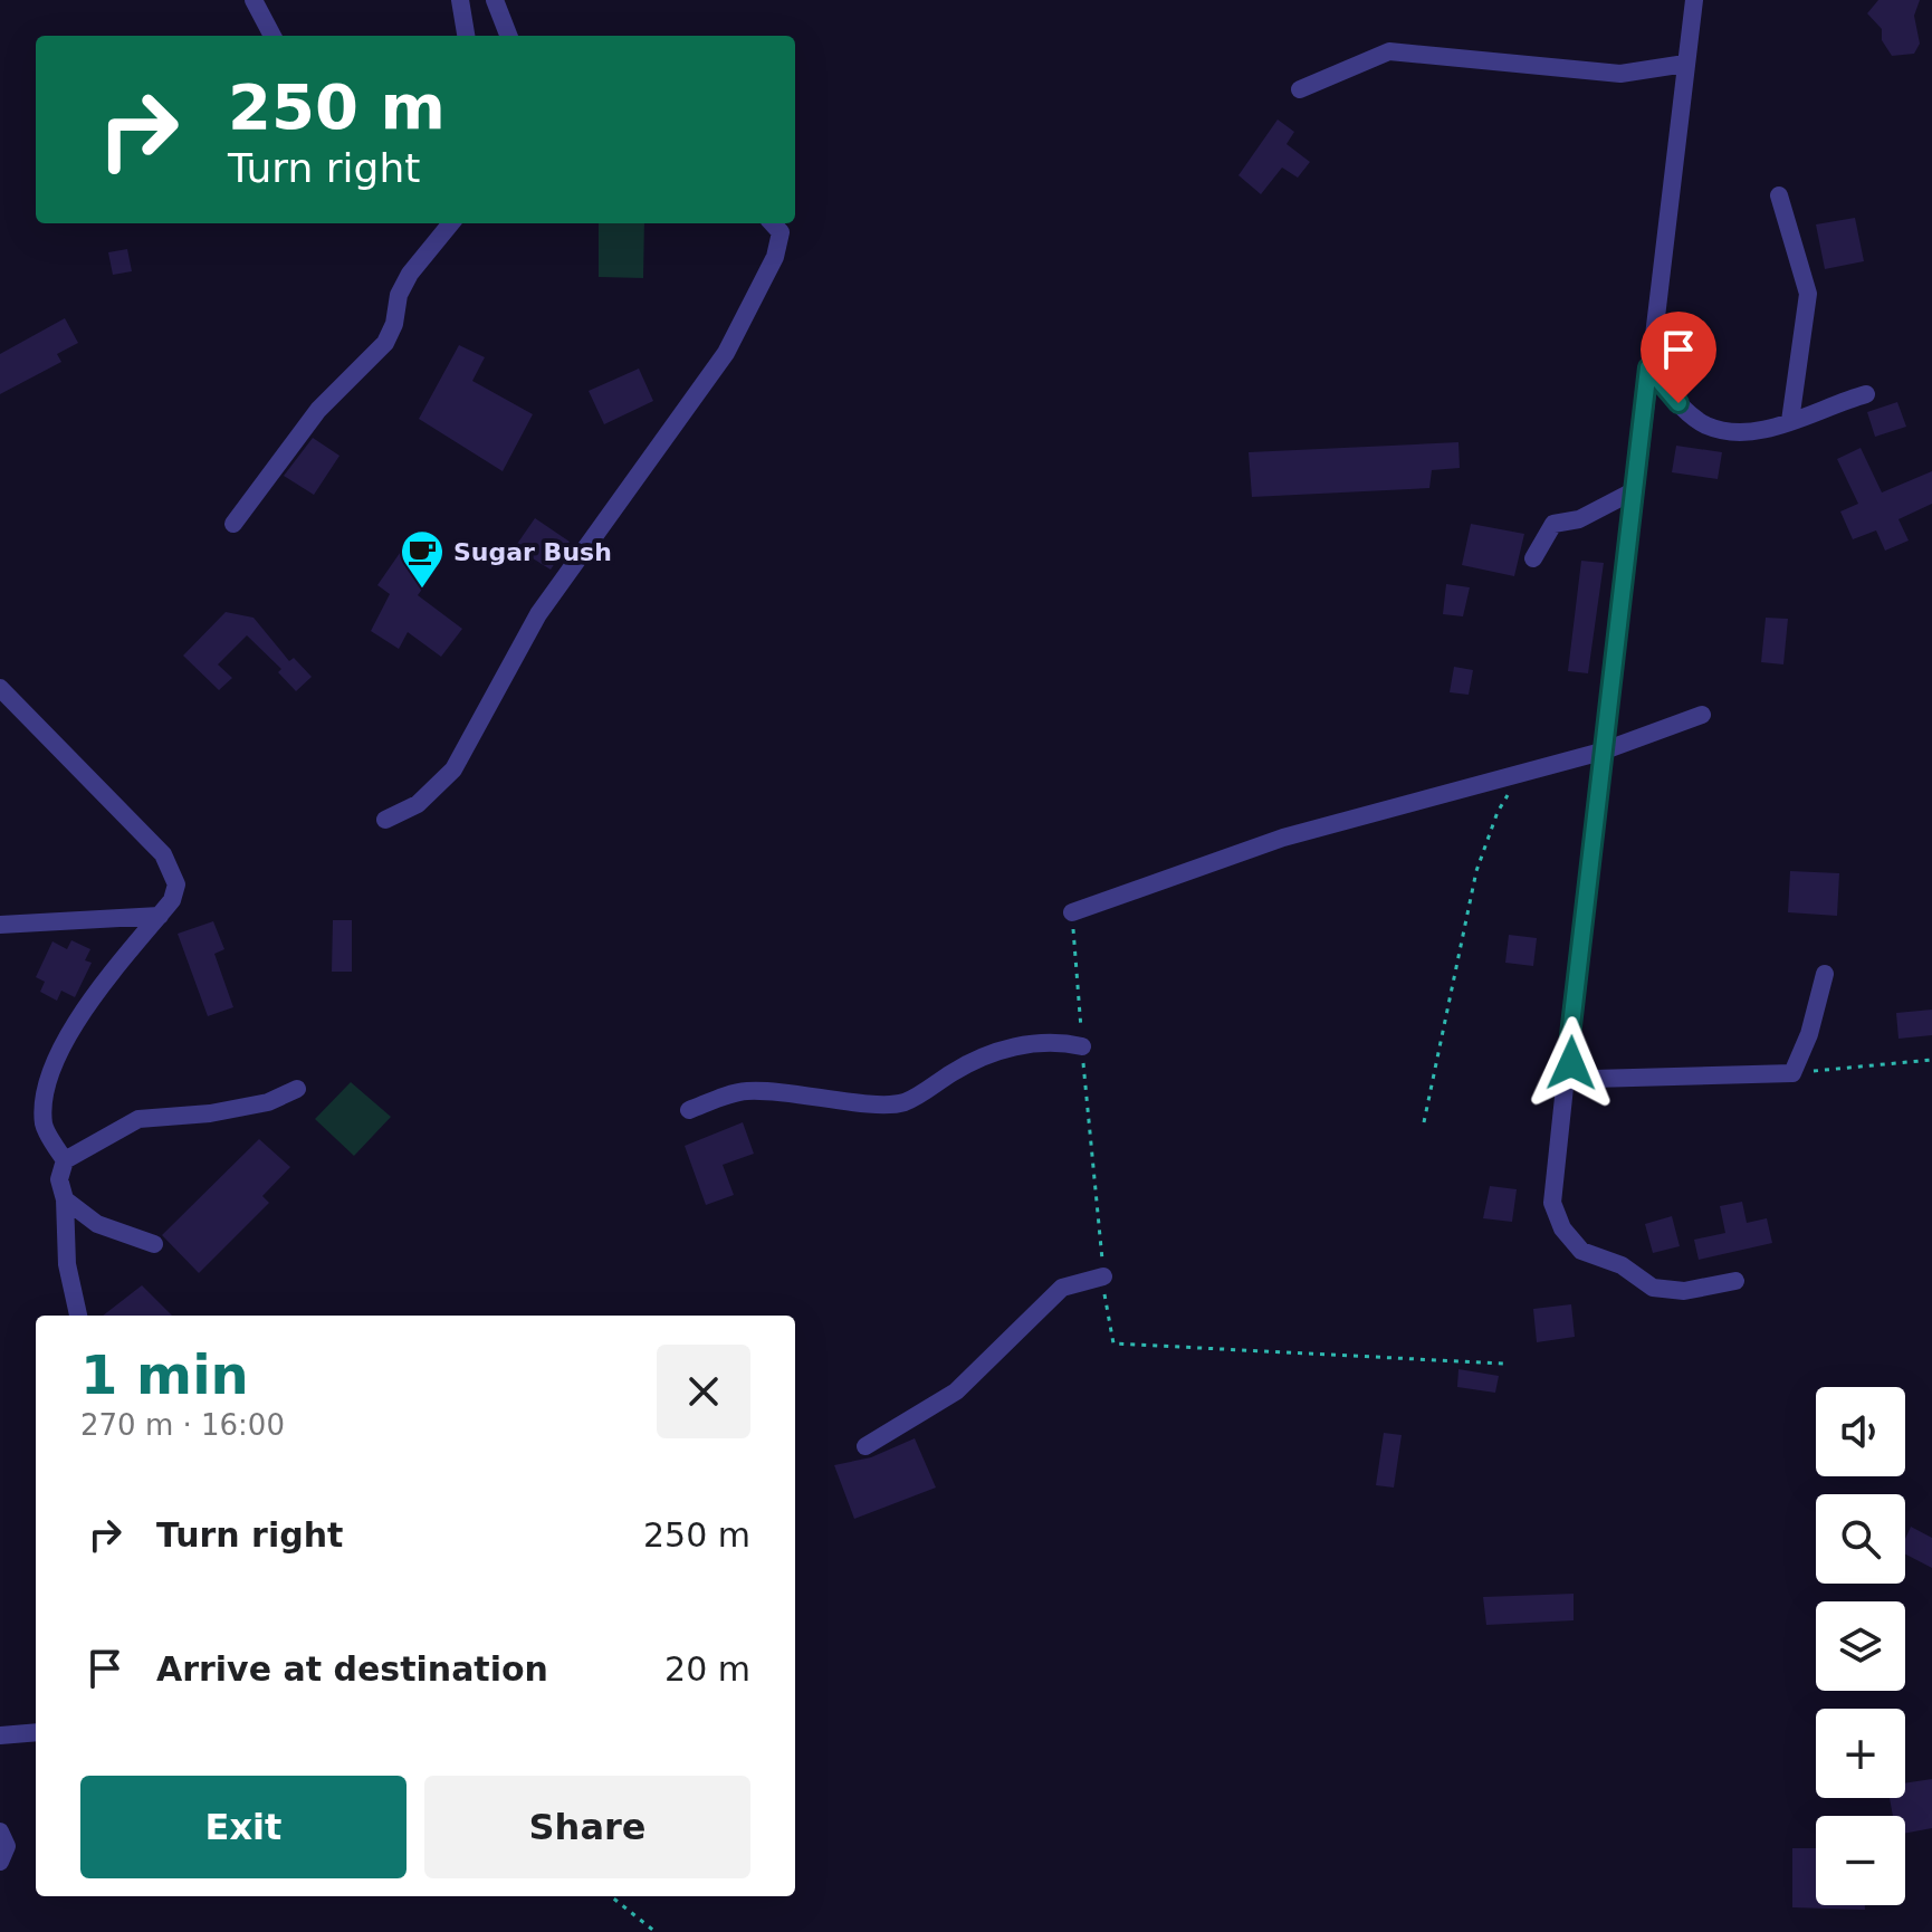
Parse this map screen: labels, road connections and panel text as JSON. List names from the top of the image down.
{
  "places": {
    "cafe": ["Sugar Bush"]
  },
  "page": {
    "turn": ["250 m", "Turn right"],
    "heading": ["1 min", "270 m · 16:00"],
    "map_buttons": ["+", "−"],
    "list": [
      {
        "name": "Turn right",
        "value": "250 m"
      },
      {
        "name": "Arrive at destination",
        "value": "20 m"
      }
    ],
    "buttons": ["Exit", "Share"]
  }
}
